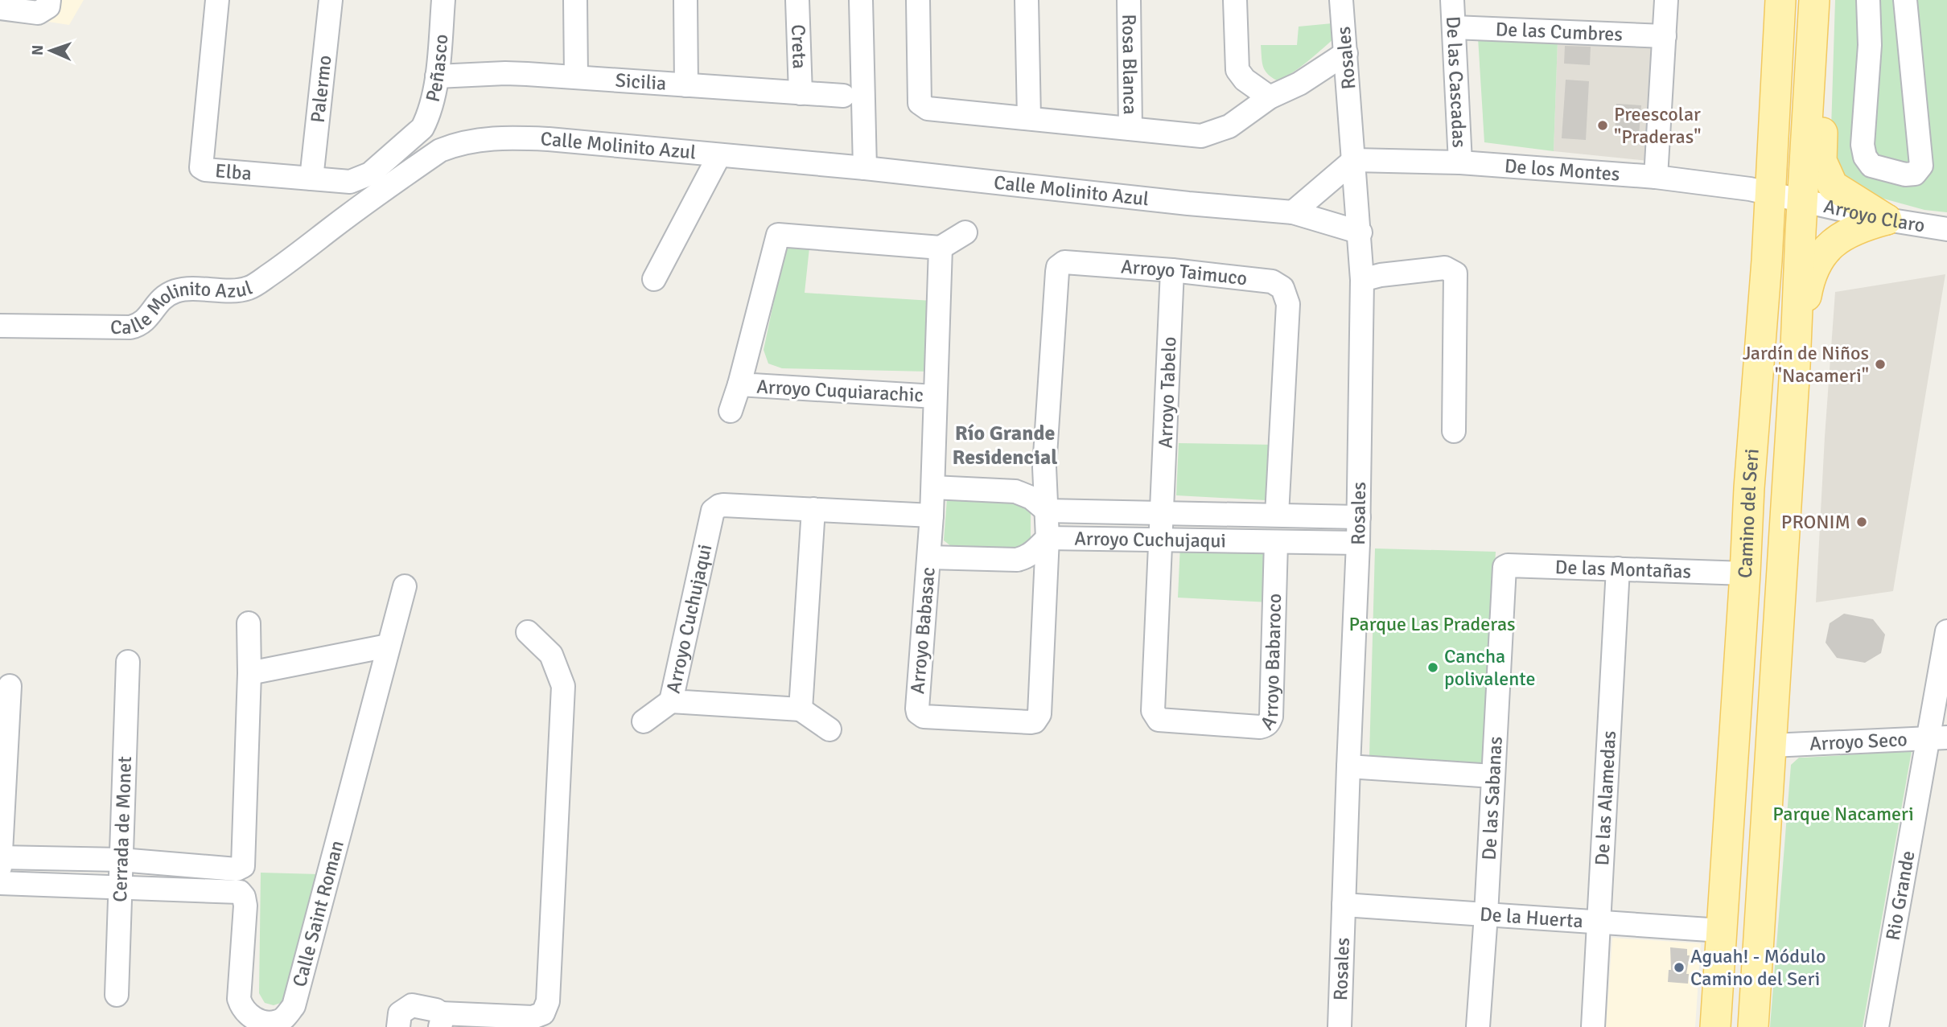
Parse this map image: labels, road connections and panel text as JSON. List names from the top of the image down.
{
  "streets": {
    "main road": ["Camino del Seri"],
    "street": [
      "De las Cumbres",
      "Creta",
      "Rosales",
      "Rosa Blanca",
      "Peñasco",
      "Sicilia",
      "De las Cascadas",
      "Palermo",
      "Calle Molinito Azul",
      "De los Montes",
      "Elba",
      "Arroyo Claro",
      "Arroyo Taimuco",
      "Arroyo Cuquiarachic",
      "Arroyo Tabelo",
      "Arroyo Cuchujaqui",
      "De las Montañas",
      "Arroyo Babasac",
      "Arroyo Babaroco",
      "Arroyo Seco",
      "De las Sabanas",
      "De las Alamedas",
      "Cerrada de Monet",
      "Rio Grande",
      "Calle Saint Roman",
      "De la Huerta"
    ]
  },
  "crossings": [
    ["De las Cumbres", "De las Cascadas"],
    ["Creta", "Sicilia"],
    ["Rosales", "Calle Molinito Azul"],
    ["Rosales", "De los Montes"],
    ["Rosales", "Arroyo Cuchujaqui"],
    ["Rosales", "De la Huerta"],
    ["Peñasco", "Sicilia"],
    ["Peñasco", "Elba"],
    ["De las Cascadas", "De los Montes"],
    ["Palermo", "Elba"],
    ["De los Montes", "Arroyo Claro"],
    ["De los Montes", "Camino del Seri"],
    ["Arroyo Claro", "Camino del Seri"],
    ["Arroyo Taimuco", "Arroyo Tabelo"],
    ["Arroyo Taimuco", "Arroyo Cuchujaqui"],
    ["Arroyo Taimuco", "Arroyo Babasac"],
    ["Arroyo Cuquiarachic", "Arroyo Cuchujaqui"],
    ["Arroyo Cuquiarachic", "Arroyo Babasac"],
    ["Arroyo Tabelo", "Arroyo Cuchujaqui"],
    ["Arroyo Tabelo", "Arroyo Babaroco"],
    ["Camino del Seri", "De las Montañas"],
    ["Camino del Seri", "Arroyo Seco"],
    ["Camino del Seri", "De la Huerta"],
    ["Arroyo Cuchujaqui", "Arroyo Babasac"],
    ["Arroyo Cuchujaqui", "Arroyo Babaroco"],
    ["De las Montañas", "De las Sabanas"],
    ["De las Montañas", "De las Alamedas"],
    ["Arroyo Seco", "Rio Grande"],
    ["De las Sabanas", "De la Huerta"],
    ["De las Alamedas", "De la Huerta"],
    ["Cerrada de Monet", "Calle Saint Roman"]
  ],
  "districts": ["Río Grande Residencial"],
  "parks": ["Parque Las Praderas", "Parque Nacameri"],
  "places": [
    "Preescolar \"Praderas\"",
    "Jardín de Niños \"Nacameri\"",
    "PRONIM",
    "Cancha polivalente",
    "Aguah! - Módulo Camino del Seri"
  ],
  "north": "left"
}
